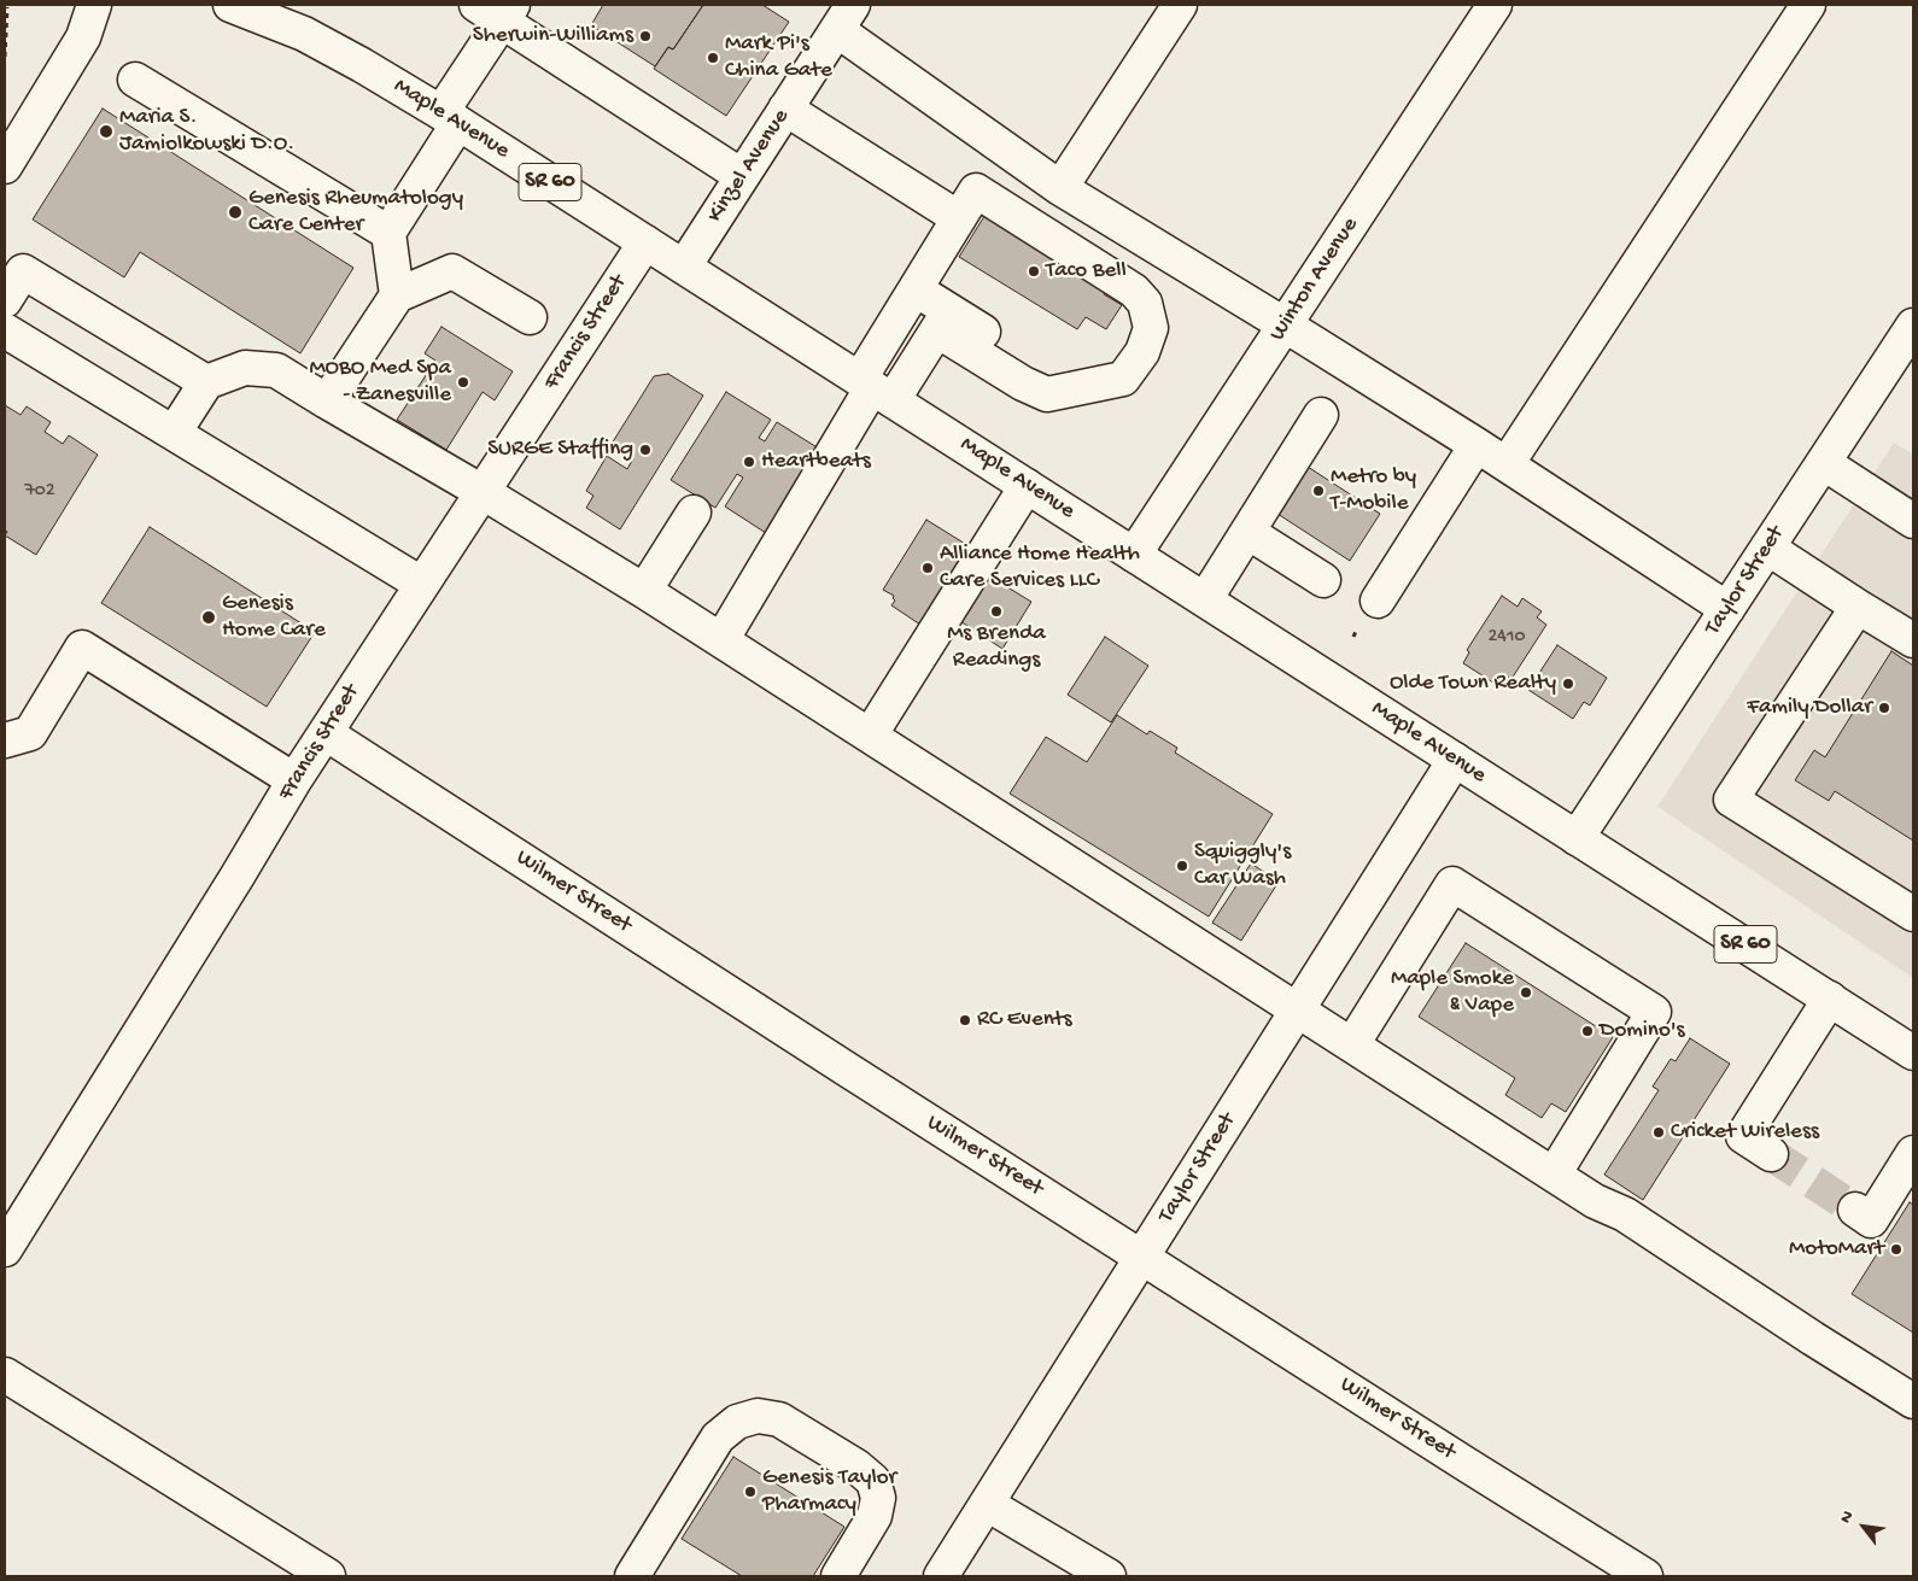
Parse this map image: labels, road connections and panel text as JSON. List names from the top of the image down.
{
  "streets": {
    "street": [
      "Maple Avenue",
      "Kinzel Avenue",
      "SR 60",
      "Winton Avenue",
      "Francis Street",
      "Taylor Street",
      "Wilmer Street"
    ]
  },
  "crossings": [
    ["Maple Avenue", "Kinzel Avenue"],
    ["Maple Avenue", "Winton Avenue"],
    ["Maple Avenue", "Francis Street"],
    ["Maple Avenue", "Taylor Street"],
    ["Francis Street", "Wilmer Street"],
    ["Taylor Street", "Wilmer Street"]
  ],
  "places": [
    "Sherwin-Williams",
    "Mark Pi's China Gate",
    "Maria S. Jamiolkowski D.O.",
    "Genesis Rheumatology Care Center",
    "Taco Bell",
    "MOBO Med Spa - Zanesville",
    "SURGE Staffing",
    "Heartbeats",
    "Metro by T-Mobile",
    "Alliance Home Health Care Services LLC",
    "Ms Brenda Readings",
    "Genesis Home Care",
    "Olde Town Realty",
    "Family Dollar",
    "Squiggly's Car Wash",
    "Maple Smoke & Vape",
    "RC Events",
    "Domino's",
    "Cricket Wireless",
    "MotoMart",
    "Genesis Taylor Pharmacy"
  ],
  "house_numbers": ["702", "2410"],
  "north": "top left"
}
